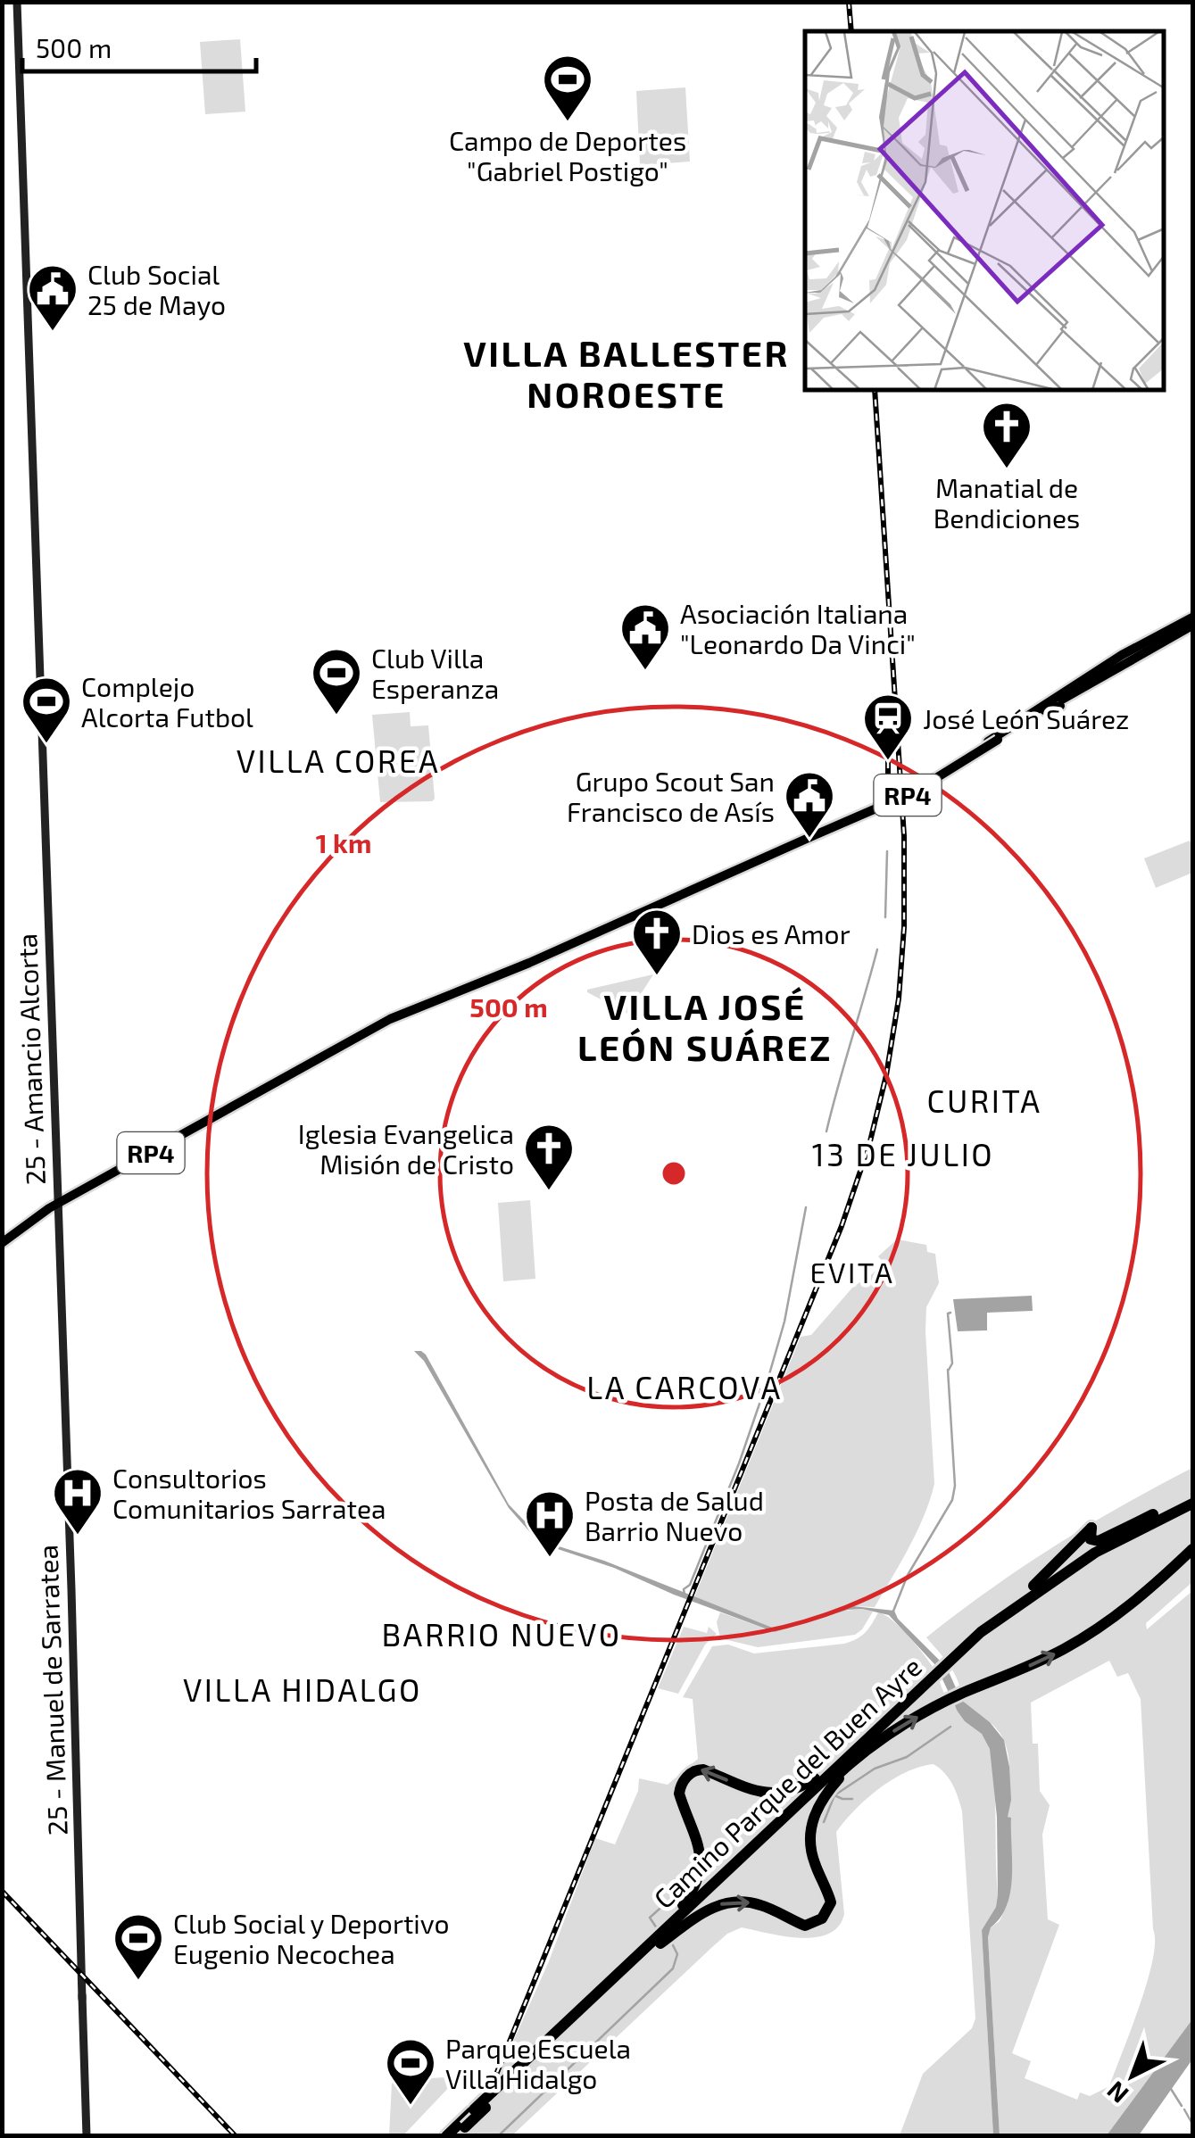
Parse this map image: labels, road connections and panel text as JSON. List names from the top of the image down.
{
  "streets": {
    "highway": ["Camino Parque del Buen Ayre"],
    "main road": ["RP4", "25 - Amancio Alcorta", "25 - Manuel de Sarratea"]
  },
  "crossings": [
    ["RP4", "25 - Amancio Alcorta"],
    ["RP4", "25 - Manuel de Sarratea"],
    ["25 - Amancio Alcorta", "25 - Manuel de Sarratea"]
  ],
  "districts": [
    "VILLA BALLESTER NOROESTE",
    "VILLA COREA",
    "VILLA JOSÉ LEÓN SUÁREZ",
    "CURITA",
    "13 DE JULIO",
    "EVITA",
    "LA CARCOVA",
    "BARRIO NUEVO",
    "VILLA HIDALGO"
  ],
  "places": {
    "sports": [
      "Campo de Deportes \"Gabriel Postigo\"",
      "Club Villa Esperanza",
      "Complejo Alcorta Futbol",
      "Club Social y Deportivo Eugenio Necochea",
      "Parque Escuela Villa Hidalgo"
    ],
    "public building": ["Club Social 25 de Mayo", "Asociación Italiana \"Leonardo Da Vinci\"", "Grupo Scout San Francisco de Asís"],
    "church": ["Manatial de Bendiciones", "Dios es Amor", "Iglesia Evangelica Misión de Cristo"],
    "station": ["José León Suárez"],
    "hospital": ["Consultorios Comunitarios Sarratea", "Posta de Salud Barrio Nuevo"]
  },
  "scale_bar": "500 m",
  "north": "bottom left",
  "rings": ["1 km", "500 m"]
}
